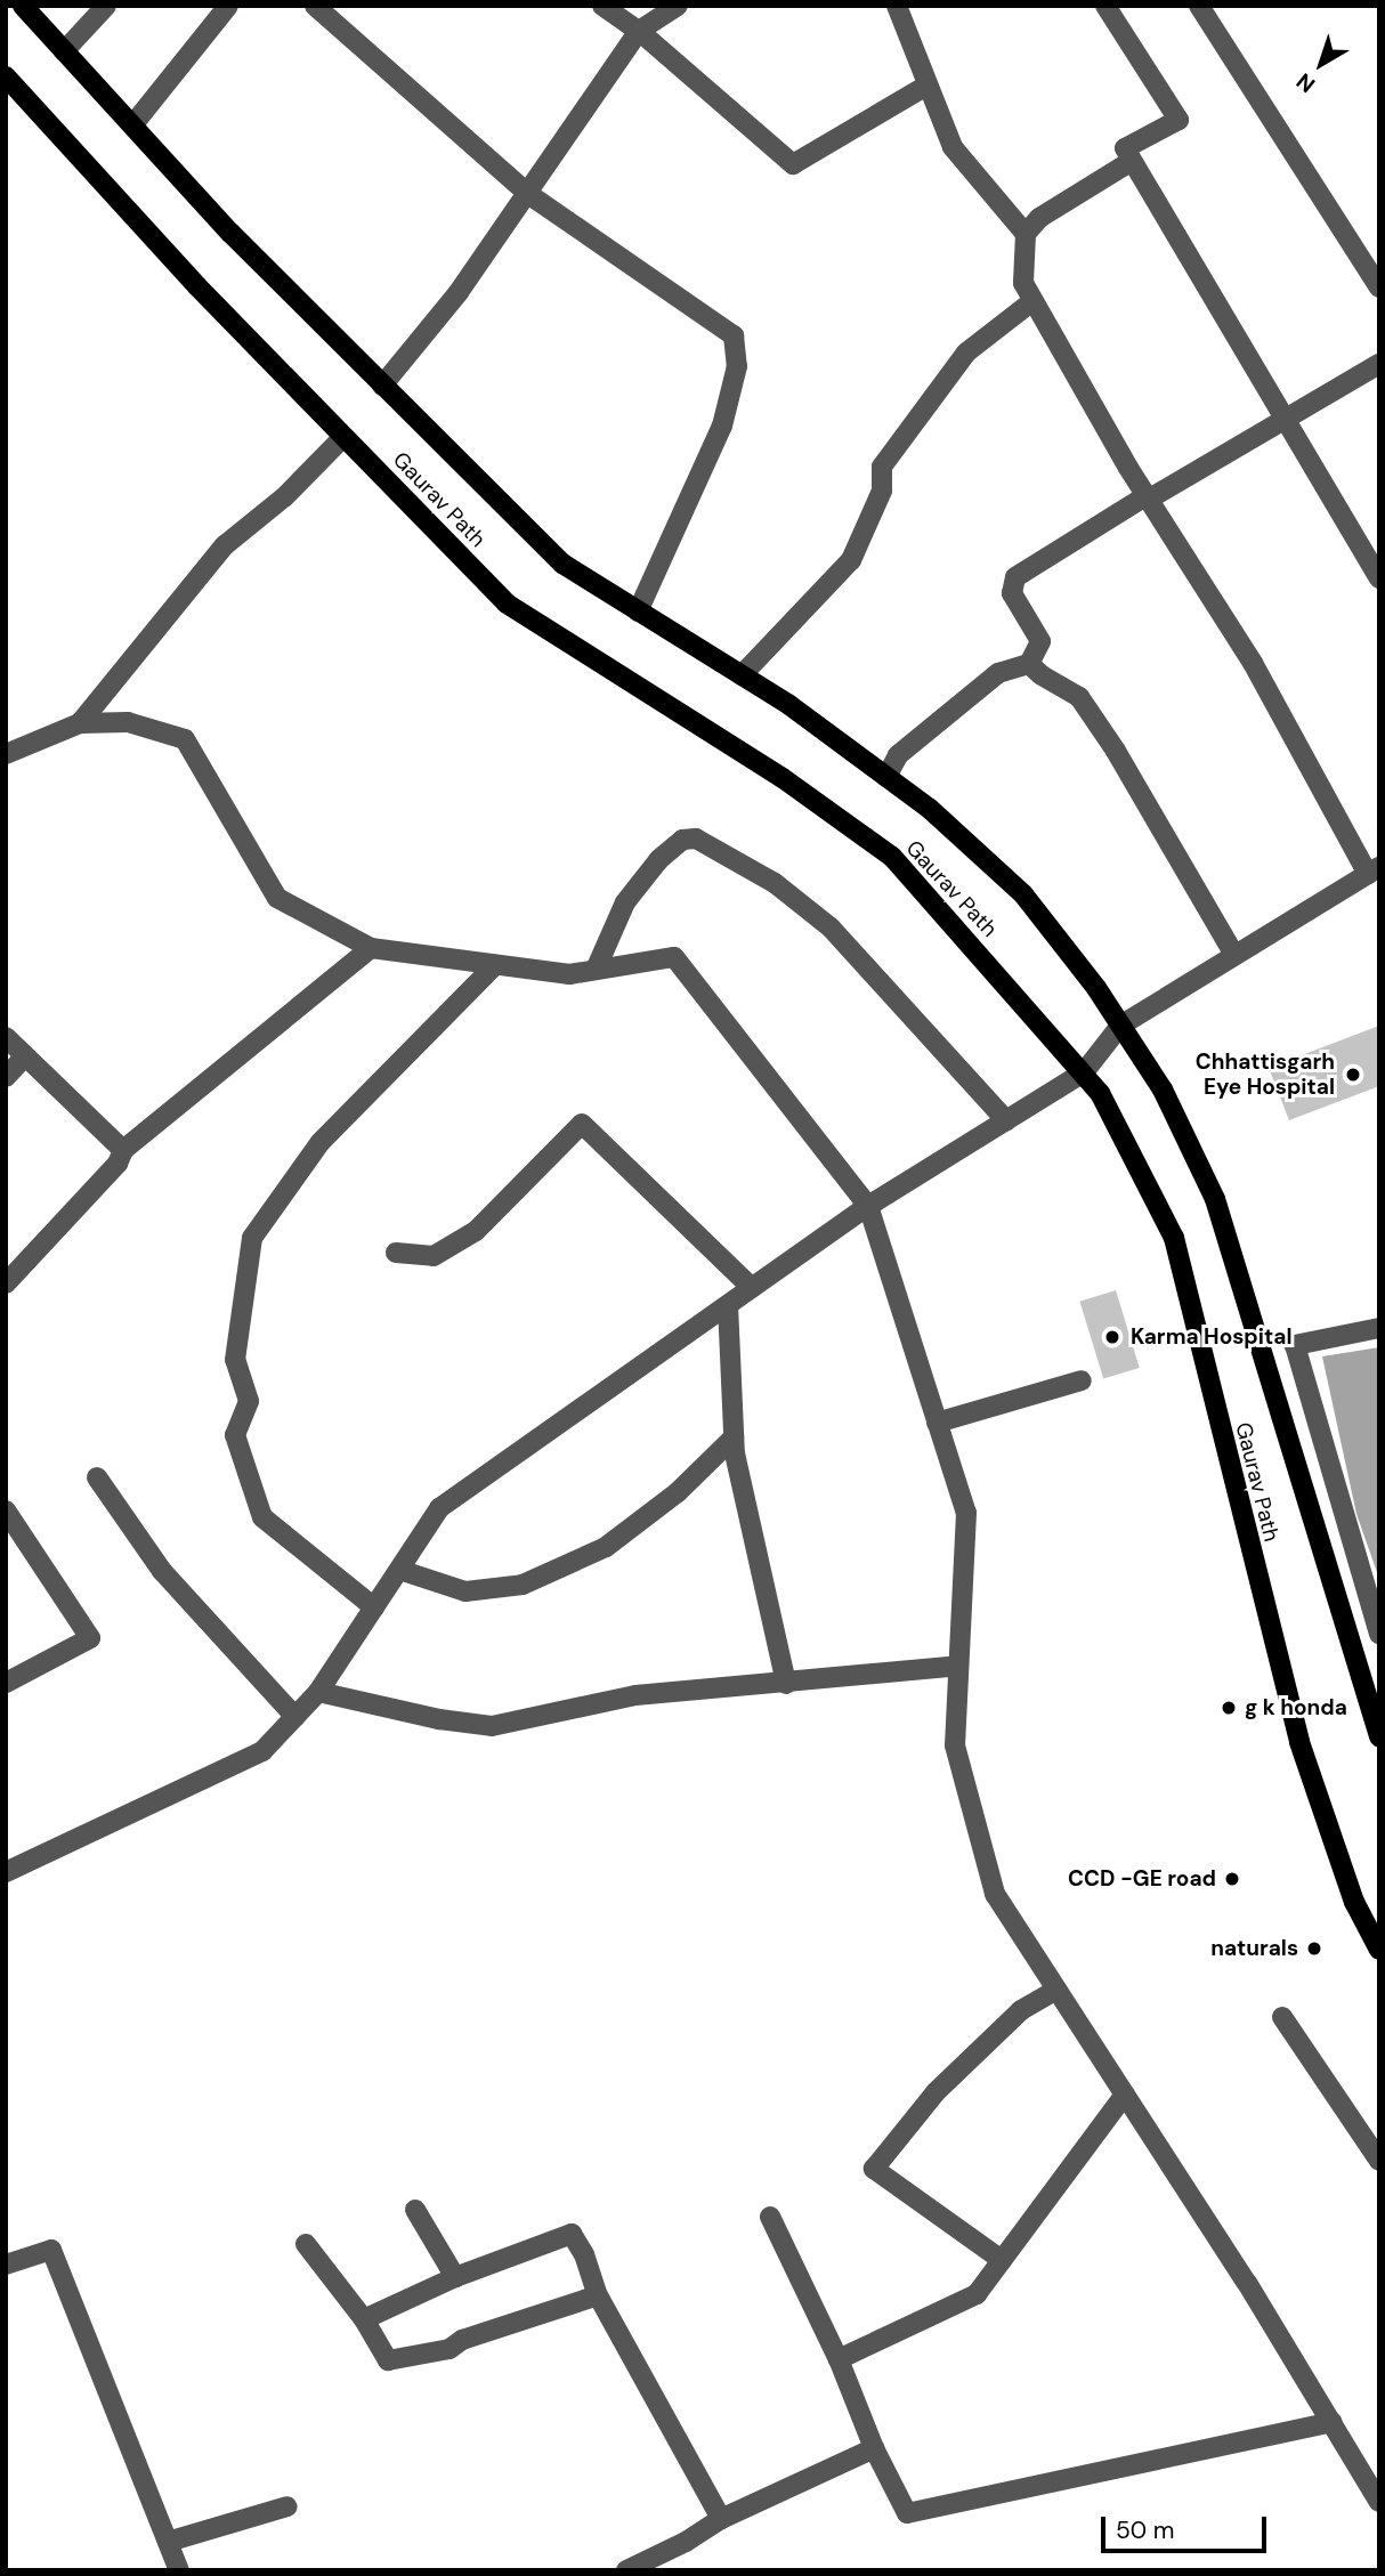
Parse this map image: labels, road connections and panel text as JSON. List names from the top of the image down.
{
  "streets": {
    "main road": ["Gaurav Path"]
  },
  "places": [
    "Chhattisgarh Eye Hospital",
    "Karma Hospital",
    "g k honda",
    "CCD -GE road",
    "naturals"
  ],
  "scale_bar": "50 m",
  "north": "bottom left"
}
